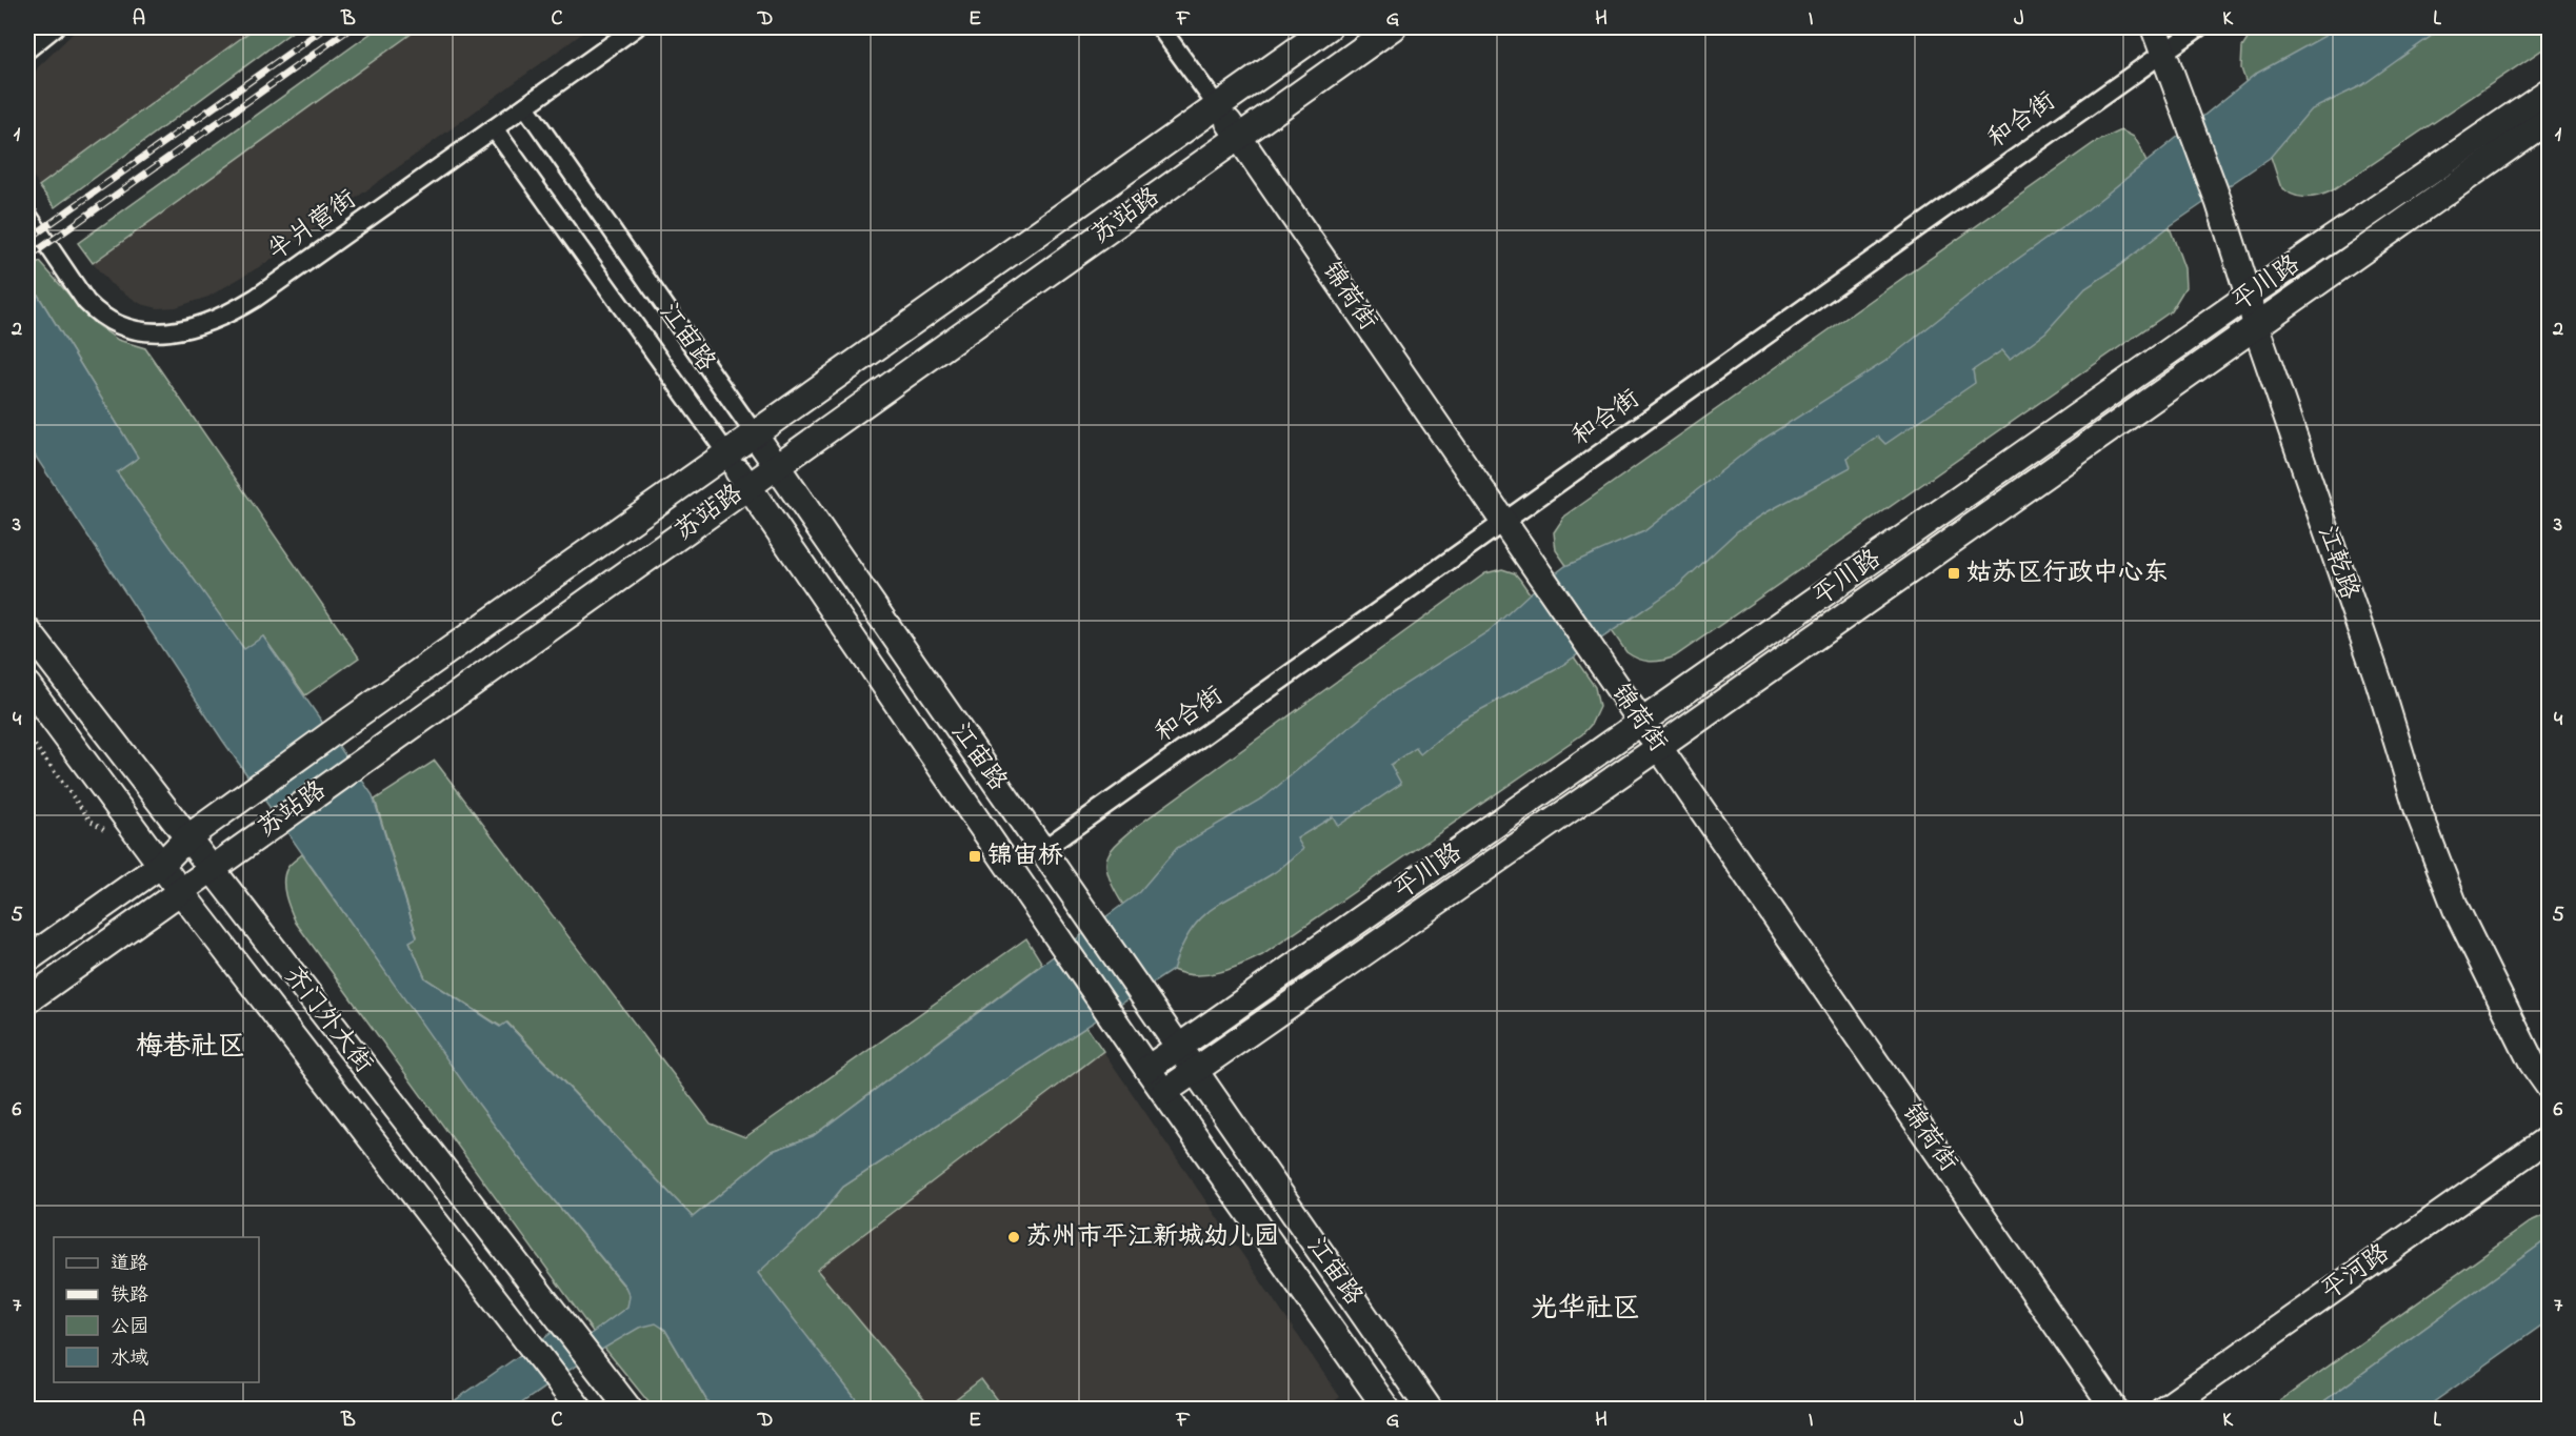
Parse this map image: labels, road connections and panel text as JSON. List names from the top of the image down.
{
  "streets": {
    "street": [
      "和合街",
      "苏站路",
      "半爿营街",
      "平川路",
      "锦荷街",
      "江宙路",
      "江乾路",
      "齐门外大街",
      "平河路"
    ]
  },
  "crossings": [
    ["和合街", "锦荷街"],
    ["和合街", "江宙路"],
    ["和合街", "江乾路"],
    ["苏站路", "锦荷街"],
    ["苏站路", "江宙路"],
    ["苏站路", "齐门外大街"],
    ["半爿营街", "江宙路"],
    ["平川路", "锦荷街"],
    ["平川路", "江宙路"],
    ["平川路", "江乾路"]
  ],
  "districts": ["梅巷社区", "光华社区"],
  "places": {
    "transit": ["姑苏区行政中心东", "锦宙桥"],
    "other": ["苏州市平江新城幼儿园"]
  },
  "legend": [
    "道路",
    "铁路",
    "公园",
    "水域"
  ],
  "grid": {
    "columns": [
      "A",
      "B",
      "C",
      "D",
      "E",
      "F",
      "G",
      "H",
      "I",
      "J",
      "K",
      "L"
    ],
    "rows": [
      "1",
      "2",
      "3",
      "4",
      "5",
      "6",
      "7"
    ]
  }
}
